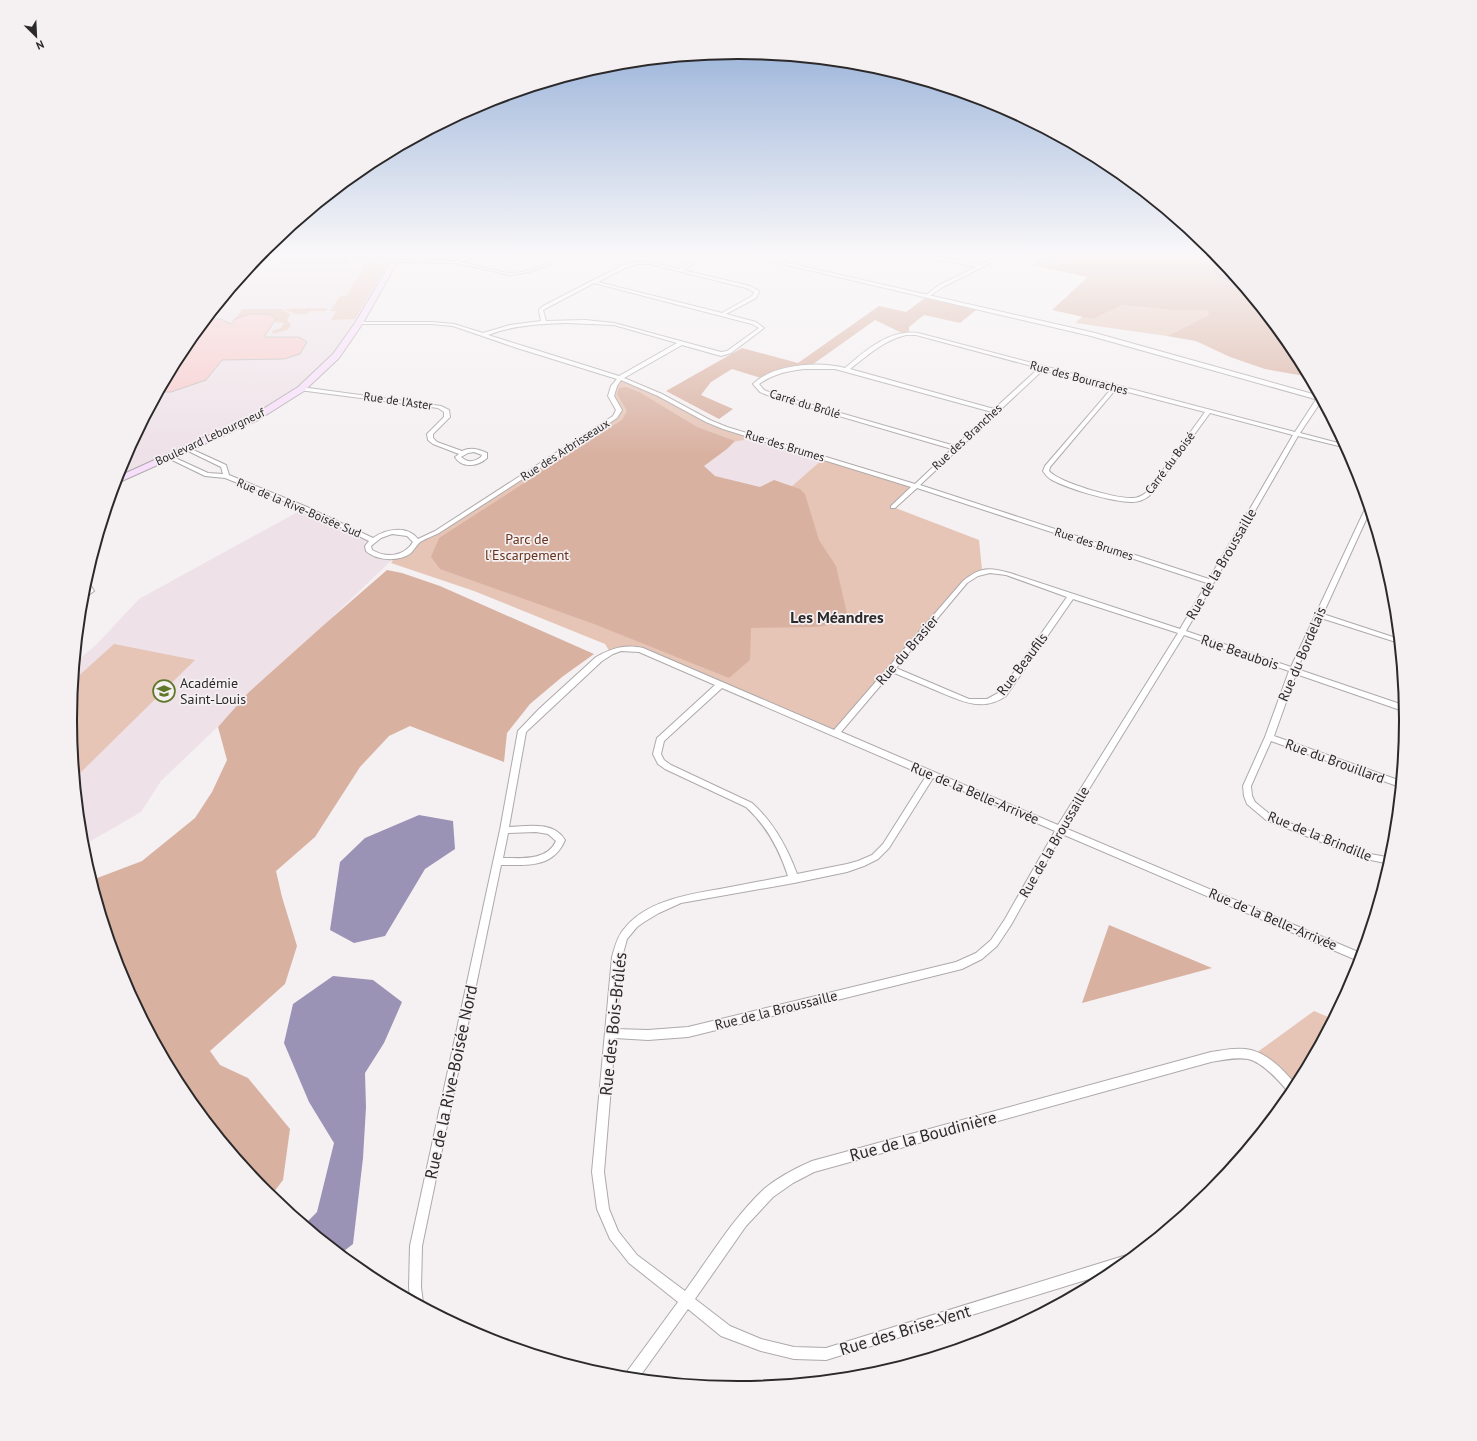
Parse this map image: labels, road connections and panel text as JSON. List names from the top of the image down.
{
  "streets": {
    "main road": ["Boulevard Lebourgneuf"],
    "street": [
      "Rue des Bourraches",
      "Rue de l'Aster",
      "Carré du Brûlé",
      "Rue des Branches",
      "Rue des Brumes",
      "Rue des Arbrisseaux",
      "Carré du Boisé",
      "Rue de la Rive-Boisée Sud",
      "Rue de la Broussaille",
      "Rue du Brasier",
      "Rue Beaubois",
      "Rue du Bordelais",
      "Rue Beaufils",
      "Rue du Brouillard",
      "Rue de la Belle-Arrivée",
      "Rue de la Brindille",
      "Rue des Bois-Brûlés",
      "Rue de la Rive-Boisée Nord",
      "Rue de la Boudinière",
      "Rue des Brise-Vent"
    ]
  },
  "crossings": [
    ["Rue des Bourraches", "Carré du Brûlé"],
    ["Rue des Bourraches", "Rue des Branches"],
    ["Rue des Bourraches", "Carré du Boisé"],
    ["Rue des Bourraches", "Rue de la Broussaille"],
    ["Rue de l'Aster", "Boulevard Lebourgneuf"],
    ["Carré du Brûlé", "Rue des Branches"],
    ["Boulevard Lebourgneuf", "Rue des Brumes"],
    ["Boulevard Lebourgneuf", "Rue de la Rive-Boisée Sud"],
    ["Rue des Branches", "Rue des Brumes"],
    ["Rue des Brumes", "Rue des Arbrisseaux"],
    ["Rue des Brumes", "Rue de la Broussaille"],
    ["Rue de la Broussaille", "Rue Beaubois"],
    ["Rue de la Broussaille", "Rue de la Belle-Arrivée"],
    ["Rue de la Broussaille", "Rue des Bois-Brûlés"],
    ["Rue du Brasier", "Rue Beaubois"],
    ["Rue du Brasier", "Rue Beaufils"],
    ["Rue du Brasier", "Rue de la Belle-Arrivée"],
    ["Rue Beaubois", "Rue du Bordelais"],
    ["Rue Beaubois", "Rue Beaufils"],
    ["Rue du Bordelais", "Rue du Brouillard"],
    ["Rue du Bordelais", "Rue de la Brindille"],
    ["Rue de la Belle-Arrivée", "Rue des Bois-Brûlés"],
    ["Rue de la Belle-Arrivée", "Rue de la Rive-Boisée Nord"],
    ["Rue des Bois-Brûlés", "Rue de la Boudinière"],
    ["Rue des Bois-Brûlés", "Rue des Brise-Vent"],
    ["Rue de la Boudinière", "Rue des Brise-Vent"]
  ],
  "districts": ["Les Méandres"],
  "parks": ["Parc de l'Escarpement"],
  "places": {
    "school or university": ["Académie Saint-Louis"]
  },
  "north": "bottom right"
}
